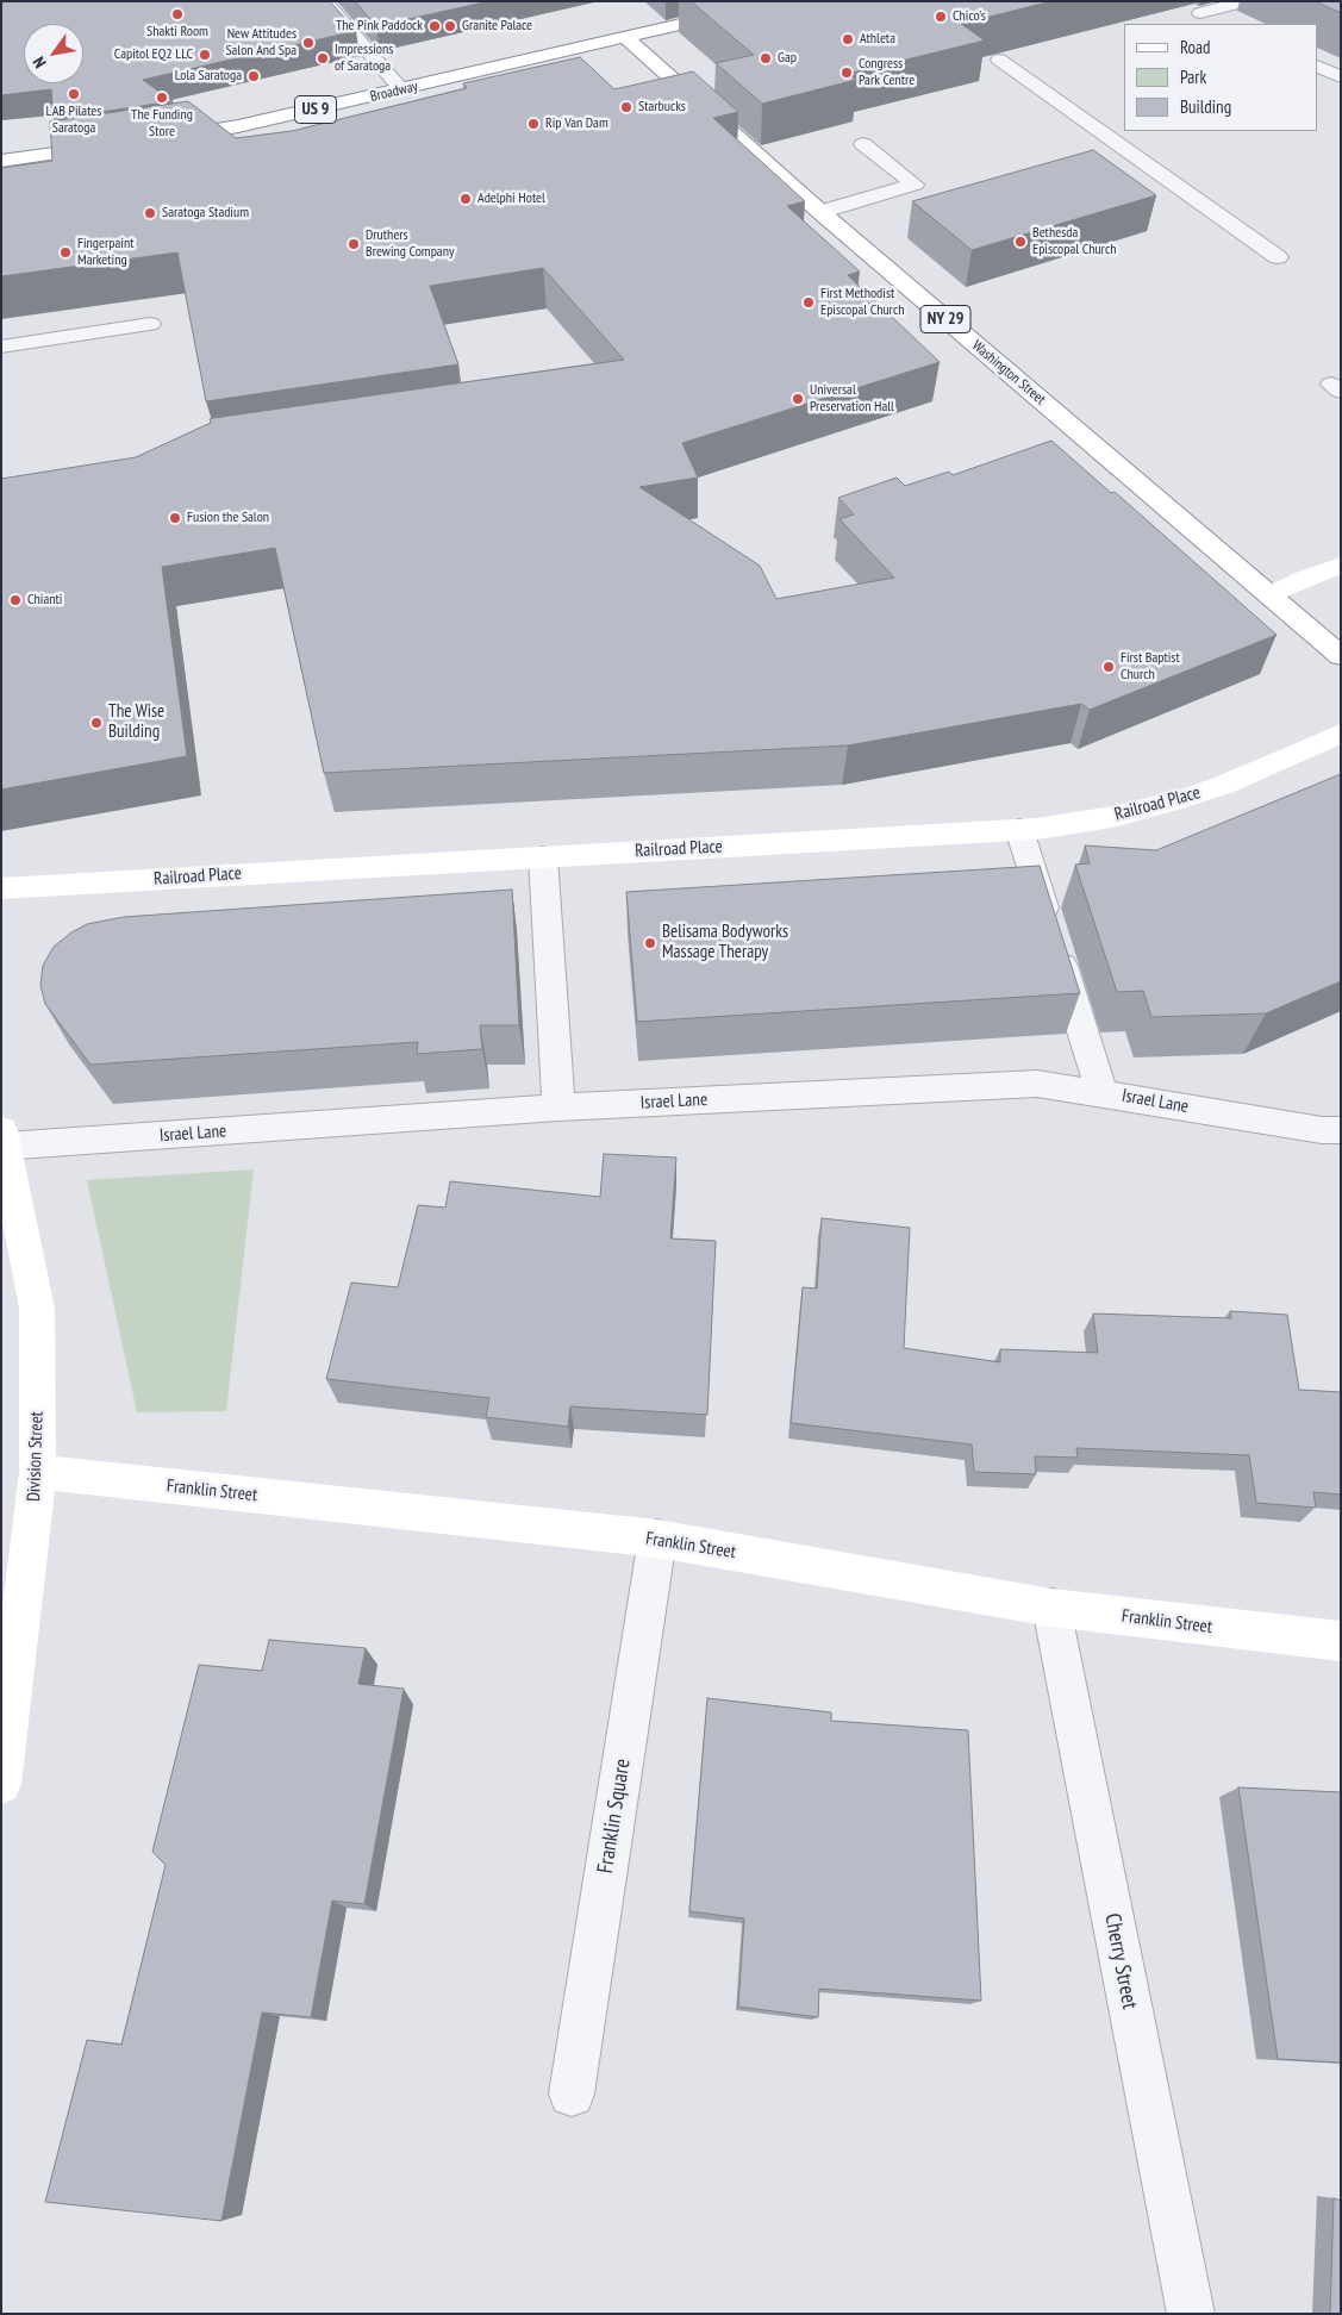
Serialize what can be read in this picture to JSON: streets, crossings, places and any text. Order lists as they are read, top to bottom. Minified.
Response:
{"streets":{"main road":["Broadway","US 9","NY 29","Washington Street","Railroad Place","Division Street","Franklin Street"],"street":["Israel Lane","Franklin Square","Cherry Street"]},"crossings":[["Broadway","Washington Street"],["Israel Lane","Division Street"],["Division Street","Franklin Street"],["Franklin Street","Franklin Square"],["Franklin Street","Cherry Street"]],"places":["Shakti Room","Chico's","The Pink Paddock","Granite Palace","Athleta","New Attitudes Salon And Spa","Capitol EQ2 LLC","Impressions of Saratoga","Gap","Congress Park Centre","Lola Saratoga","LAB Pilates Saratoga","The Funding Store","Starbucks","Rip Van Dam","Adelphi Hotel","Saratoga Stadium","Bethesda Episcopal Church","Druthers Brewing Company","Fingerpaint Marketing","First Methodist Episcopal Church","Universal Preservation Hall","Fusion the Salon","Chianti","First Baptist Church","The Wise Building","Belisama Bodyworks Massage Therapy"],"legend":["Road","Park","Building"],"north":"bottom left"}
